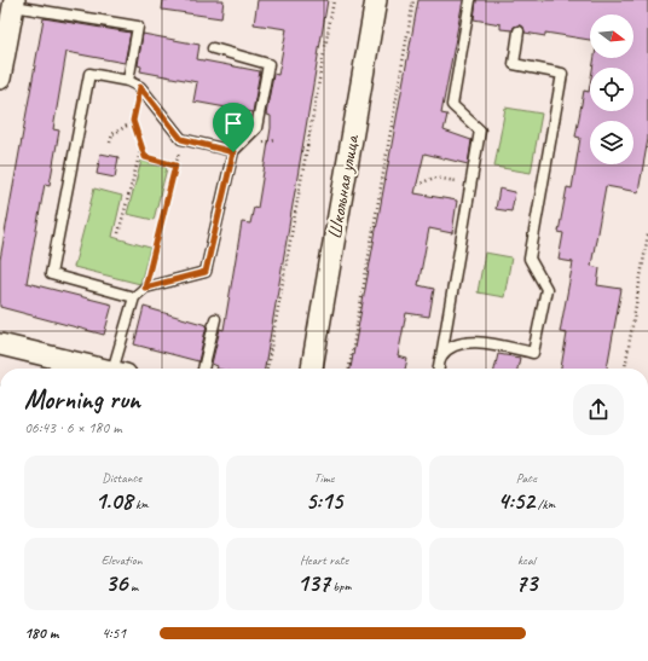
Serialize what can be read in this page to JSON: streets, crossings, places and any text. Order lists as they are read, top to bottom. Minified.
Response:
{"streets":{"street":["Школьная улица"]},"north":"right","page":{"heading":["Morning run","06:43 · 6 × 180 m"],"stats":[["Distance","1.08 km"],["Time","5:15"],["Pace","4:52 /km"],["Elevation","36 m"],["Heart rate","137 bpm"],["kcal","73"]],"list":[{"name":"180 m","note":"4:51"}]}}
